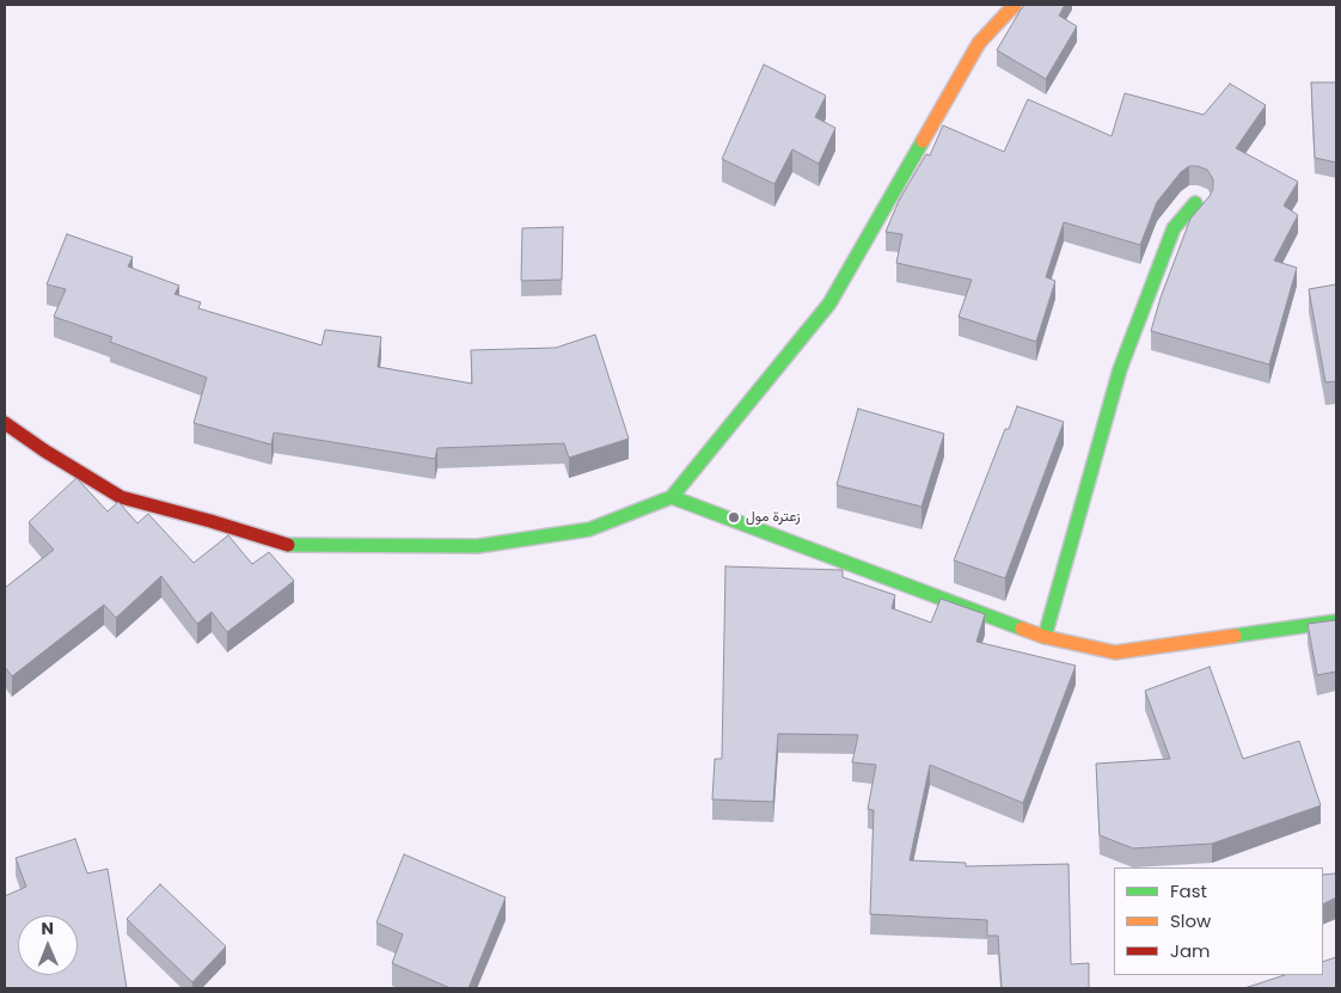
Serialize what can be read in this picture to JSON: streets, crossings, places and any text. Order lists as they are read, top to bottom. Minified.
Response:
{"places":["زعترة مول"],"legend":["Fast","Slow","Jam"],"north":"top"}
